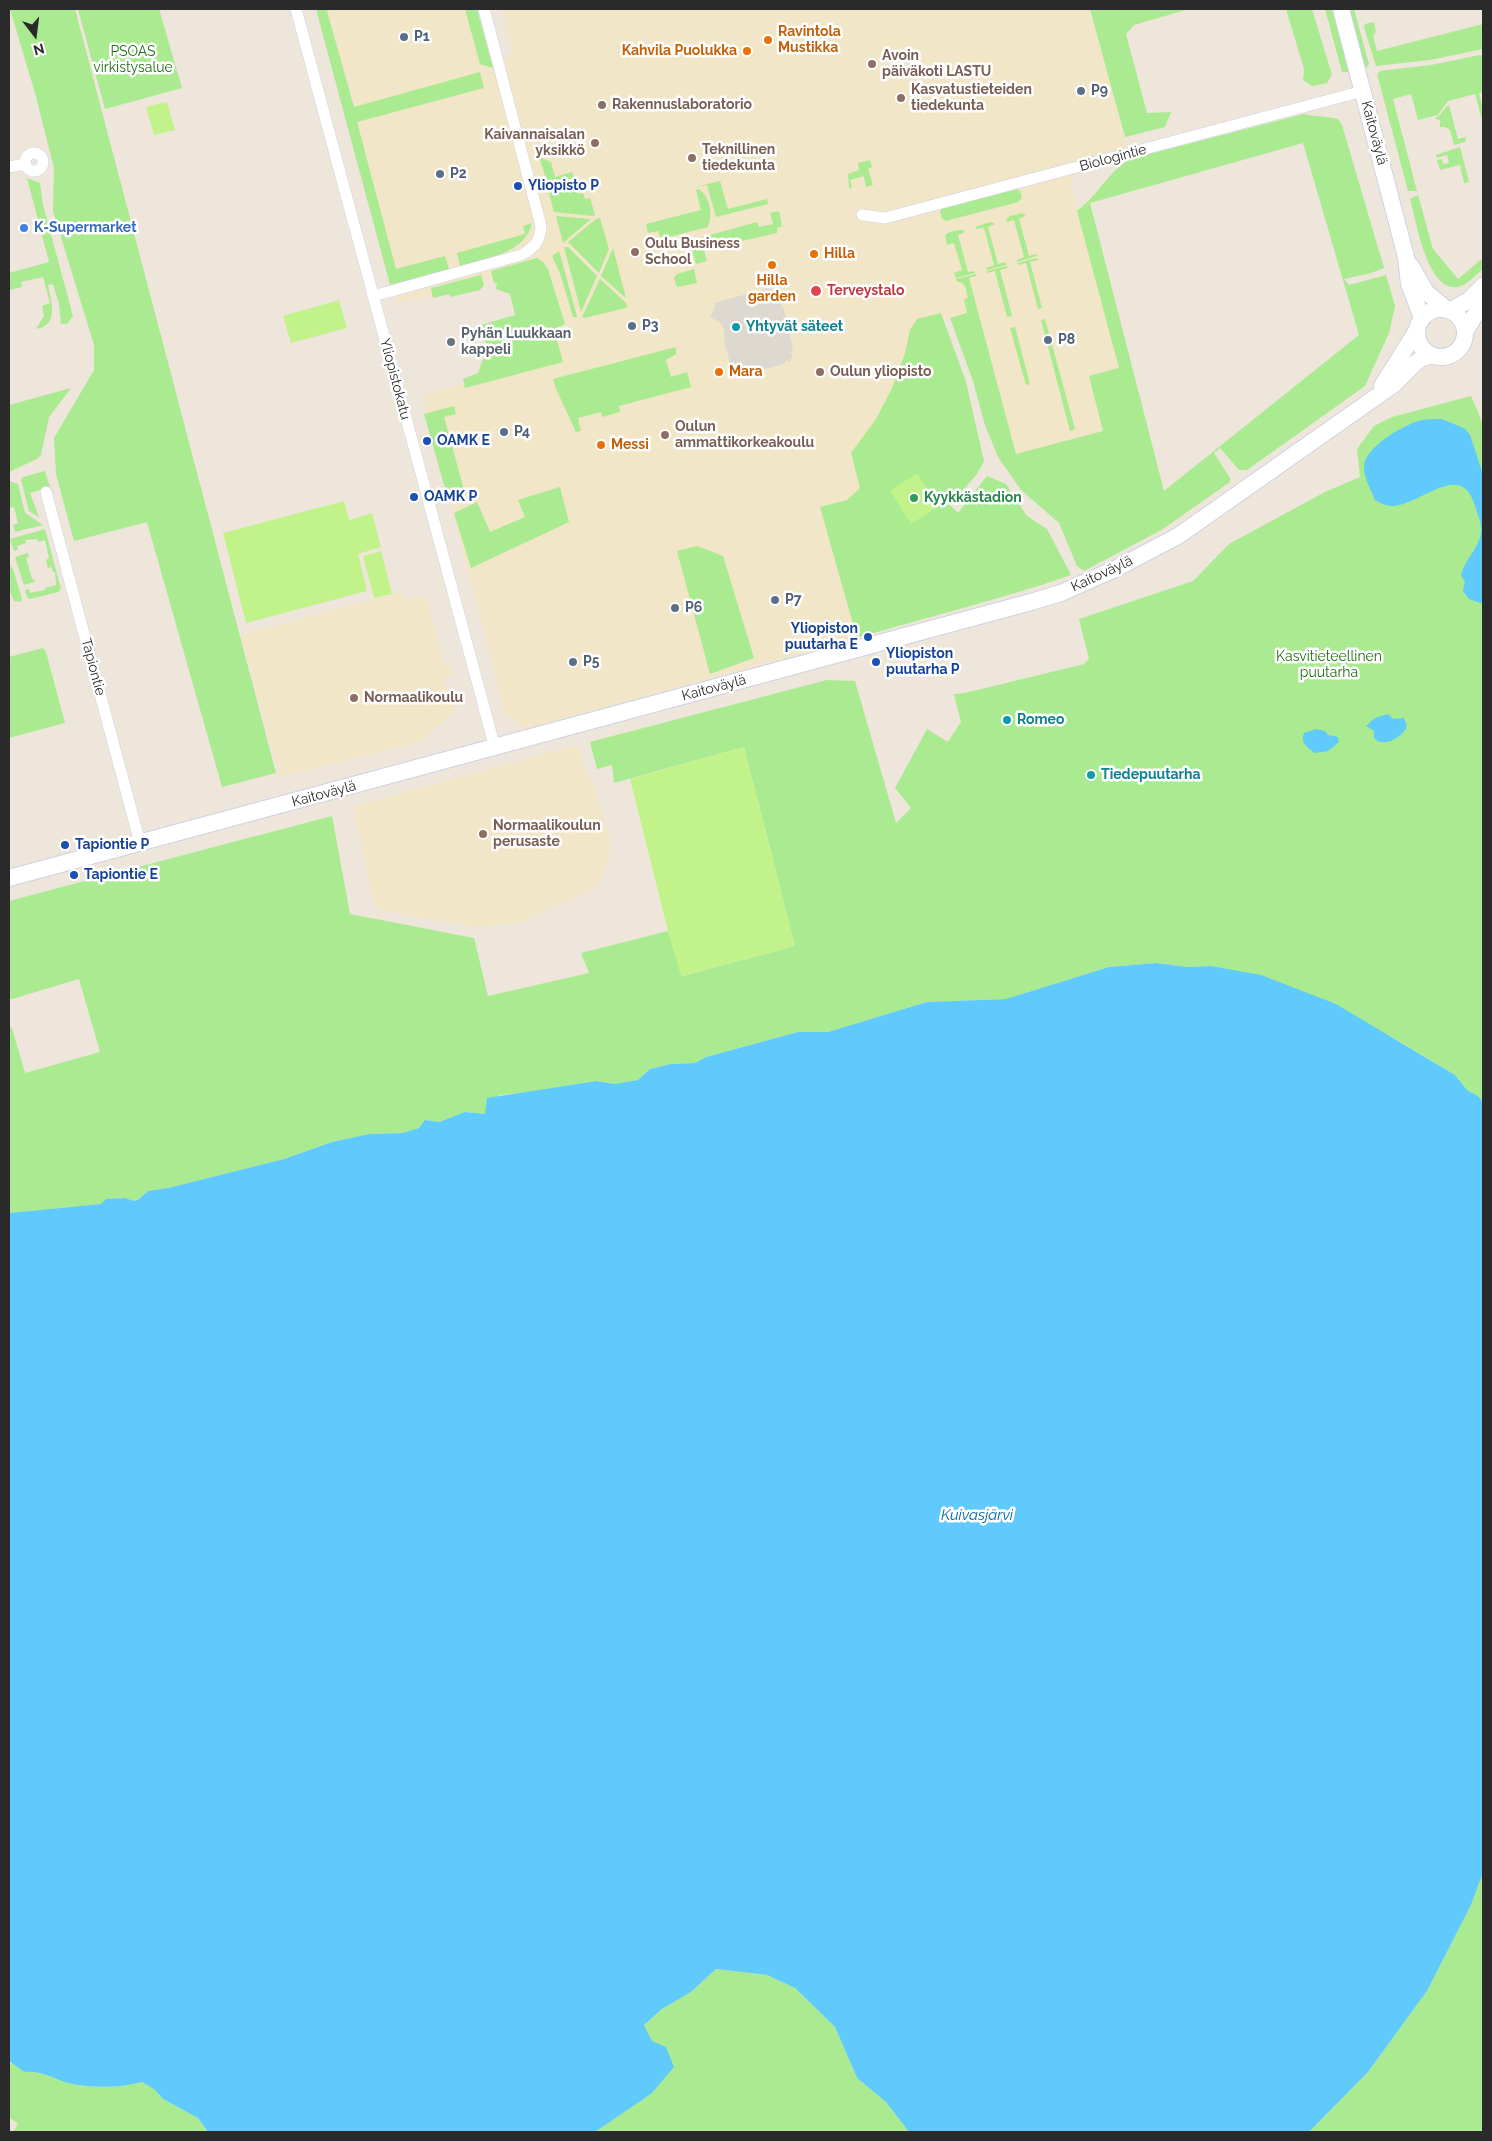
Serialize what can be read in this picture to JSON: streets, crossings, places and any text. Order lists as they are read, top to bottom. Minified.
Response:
{"streets":{"street":["Kaitoväylä","Biologintie","Yliopistokatu","Tapiontie"]},"crossings":[["Kaitoväylä","Biologintie"],["Kaitoväylä","Yliopistokatu"],["Kaitoväylä","Tapiontie"]],"water":["Kuivasjärvi"],"parks":["PSOAS virkistysalue","Kasvitieteellinen puutarha"],"places":["P1","Ravintola Mustikka","Kahvila Puolukka","Avoin päiväkoti LASTU","P9","Kasvatustieteiden tiedekunta","Rakennuslaboratorio","Kaivannaisalan yksikkö","Teknillinen tiedekunta","P2","Yliopisto P","K-Supermarket","Oulu Business School","Hilla","Hilla garden","Terveystalo","P3","Yhtyvät säteet","P8","Pyhän Luukkaan kappeli","Mara","Oulun yliopisto","P4","Oulun ammattikorkeakoulu","OAMK E","Messi","OAMK P","Kyykkästadion","P7","P6","Yliopiston puutarha E","P5","Yliopiston puutarha P","Normaalikoulu","Romeo","Tiedepuutarha","Normaalikoulun perusaste","Tapiontie P","Tapiontie E"],"north":"bottom"}
